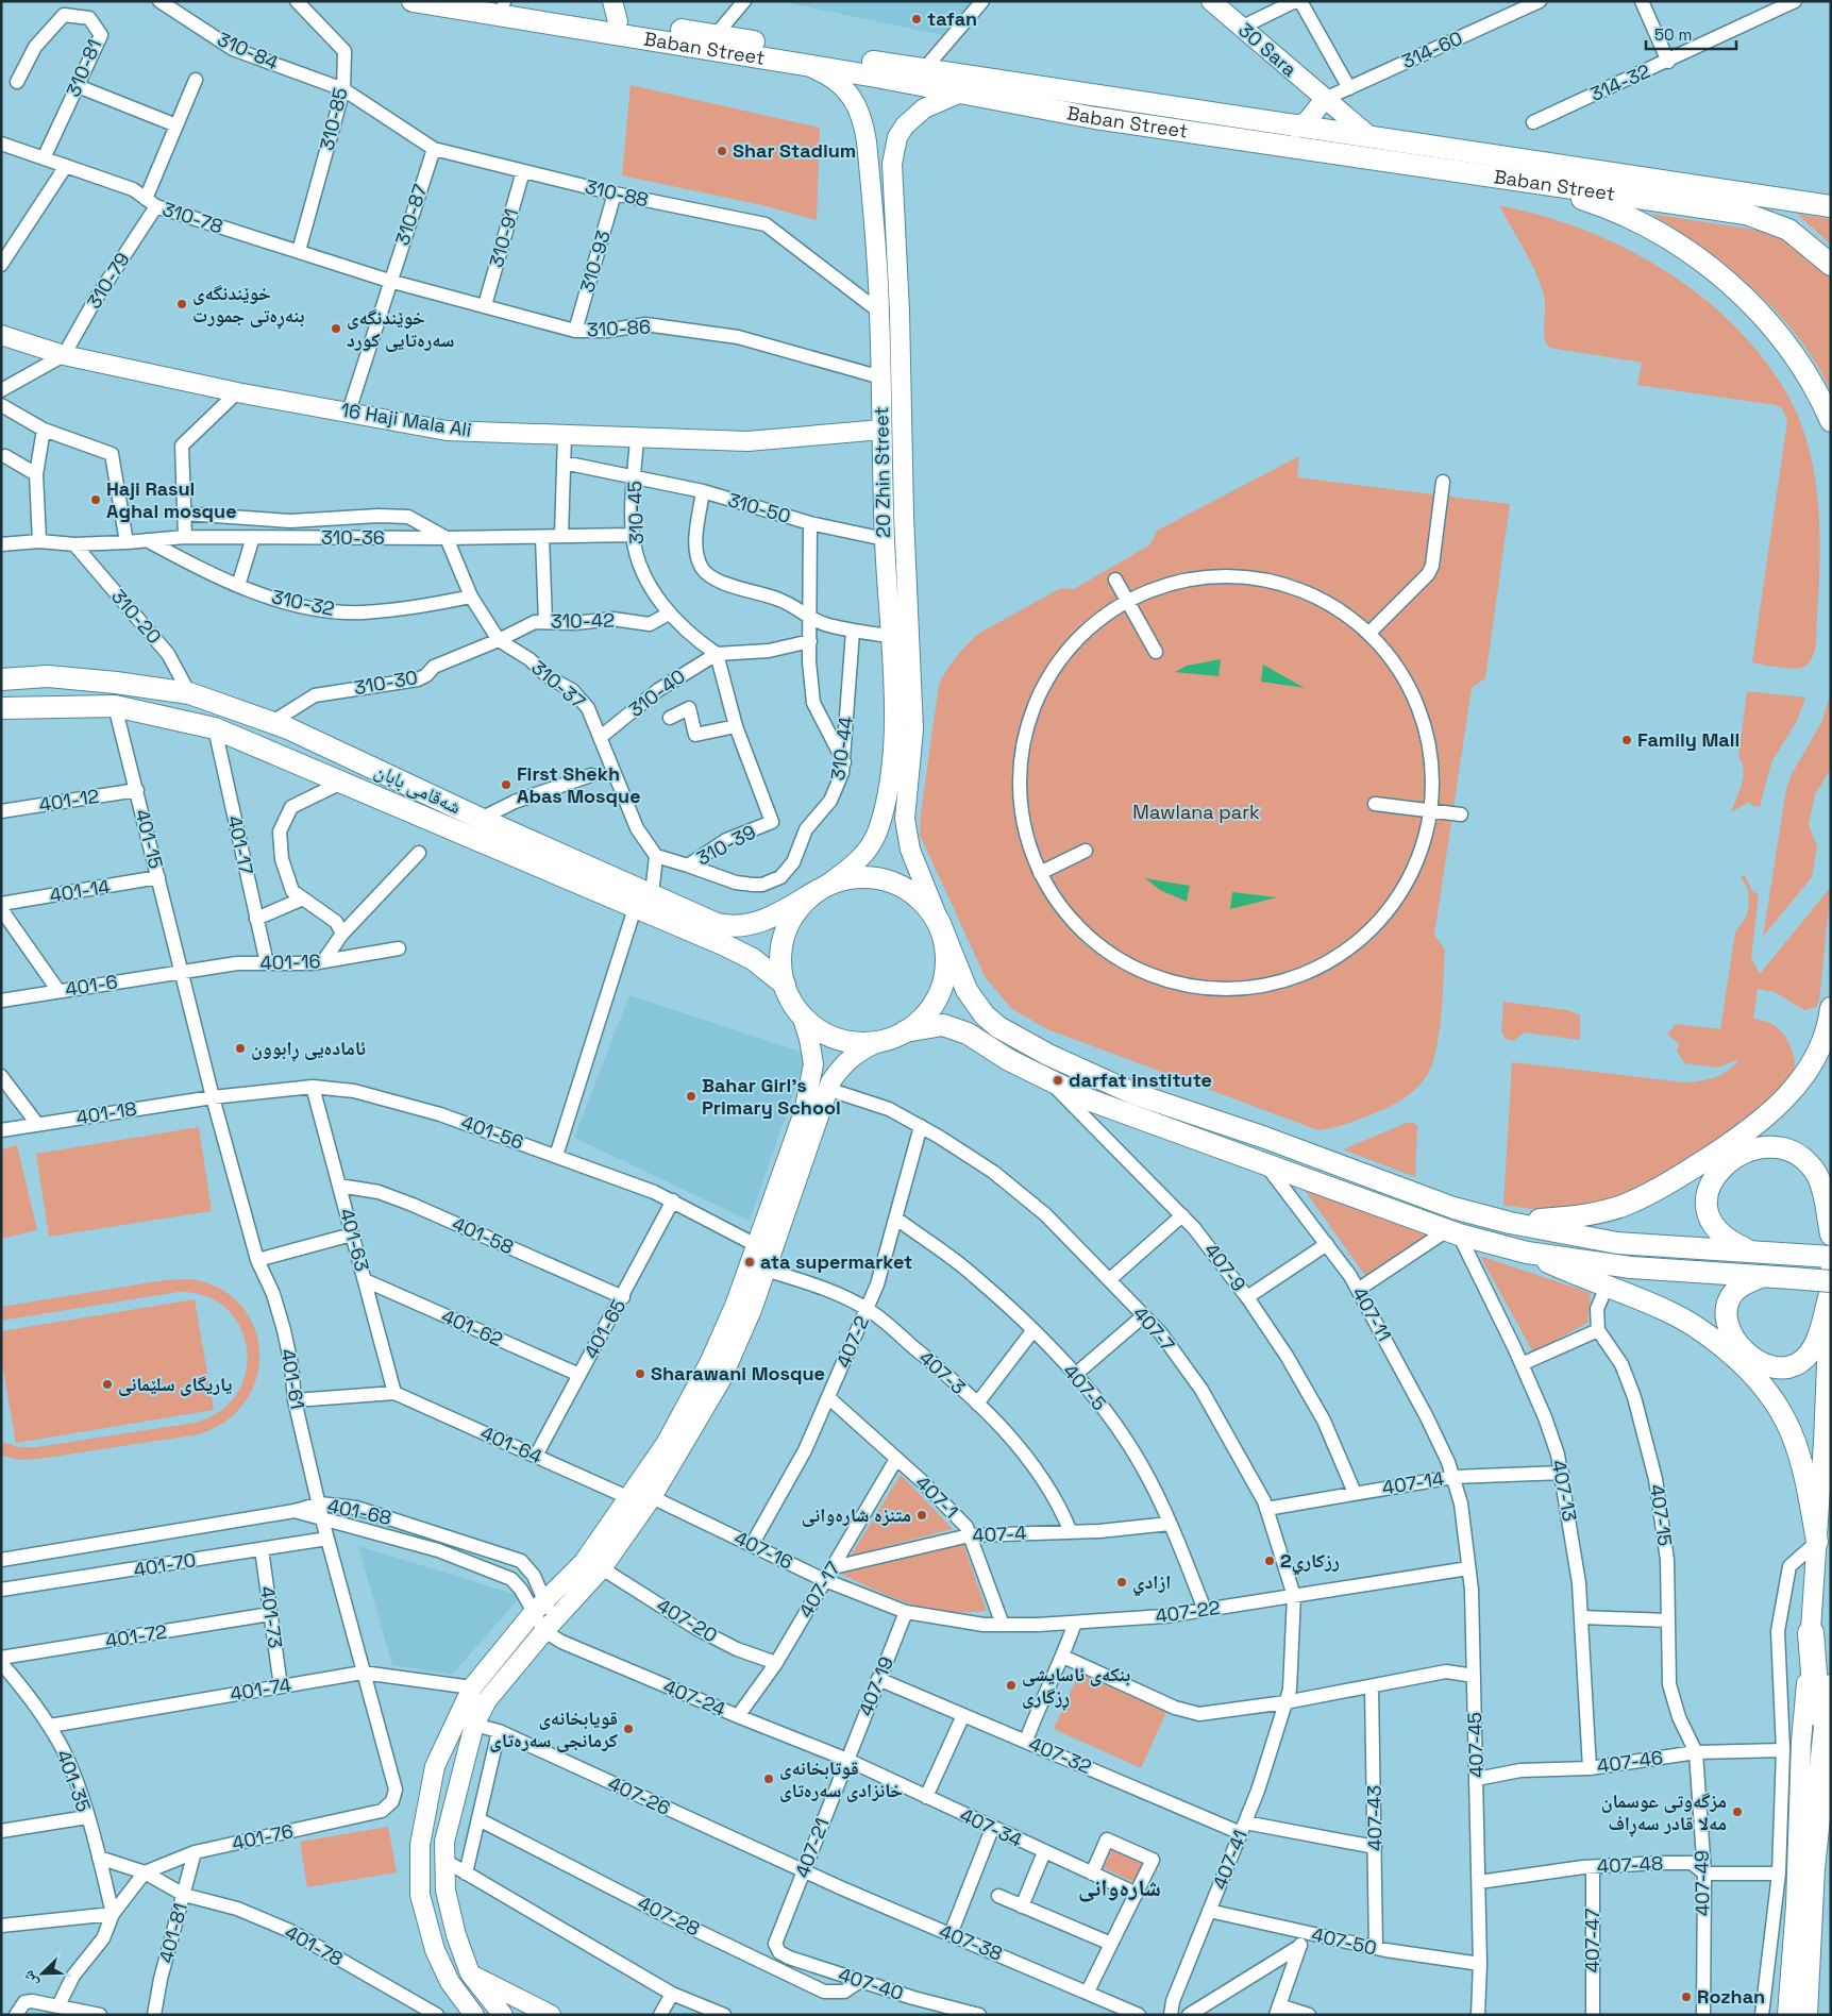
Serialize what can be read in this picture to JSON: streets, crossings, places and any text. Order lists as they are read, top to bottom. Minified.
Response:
{"streets":{"main road":["Baban Street","شەقامی بابان"],"street":["30 Sara","314-60","310-84","310-81","314-32","310-85","310-88","310-87","310-78","310-91","310-93","310-79","310-86","16 Haji Mala Ali","20 Zhin Street","310-50","310-45","310-36","310-32","310-20","310-42","310-30","310-37","310-40","310-44","401-12","401-15","401-17","310-39","401-14","401-16","401-6","401-18","401-56","401-58","401-63","407-9","407-11","401-62","401-65","407-7","407-2","407-3","401-61","407-5","401-64","407-14","407-13","407-1","401-68","407-15","407-4","407-16","401-70","407-17","407-22","401-73","407-20","401-72","407-19","401-74","407-24","407-45","407-32","407-46","401-35","407-26","407-43","407-34","401-76","407-21","407-41","407-48","407-49","407-28","401-81","407-47","407-50","407-38","401-78","407-40"]},"crossings":[["Baban Street","20 Zhin Street"],["30 Sara","314-60"],["310-84","310-85"],["310-84","310-88"],["310-81","310-78"],["310-85","310-88"],["310-85","310-78"],["310-88","310-87"],["310-88","310-91"],["310-88","310-93"],["310-88","20 Zhin Street"],["310-87","310-78"],["310-87","310-86"],["310-87","16 Haji Mala Ali"],["310-78","310-79"],["310-78","310-86"],["310-91","310-86"],["310-93","310-86"],["310-79","16 Haji Mala Ali"],["310-86","20 Zhin Street"],["16 Haji Mala Ali","20 Zhin Street"],["16 Haji Mala Ali","310-45"],["20 Zhin Street","310-50"],["20 Zhin Street","شەقامی بابان"],["310-50","310-45"],["310-45","310-36"],["310-45","310-42"],["310-45","310-40"],["310-36","310-32"],["310-36","310-20"],["310-20","شەقامی بابان"],["310-42","310-30"],["310-42","310-37"],["310-30","310-37"],["310-30","شەقامی بابان"],["310-37","310-40"],["310-37","310-39"],["310-44","310-39"],["شەقامی بابان","401-15"],["شەقامی بابان","401-17"],["401-12","401-15"],["401-15","401-14"],["401-15","401-16"],["401-15","401-6"],["401-15","401-61"],["401-17","401-16"],["401-16","401-6"],["401-16","401-61"],["401-6","401-61"],["401-18","401-56"],["401-18","401-61"],["401-56","401-63"],["401-56","401-65"],["401-56","401-61"],["401-58","401-63"],["401-58","401-65"],["401-63","401-62"],["401-63","401-64"],["407-9","407-14"],["407-11","407-14"],["407-11","407-45"],["401-62","401-65"],["401-65","401-64"],["407-7","407-2"],["407-7","407-14"],["407-7","407-22"],["407-7","407-41"],["407-2","407-3"],["407-2","407-5"],["407-2","407-1"],["407-2","407-16"],["407-3","407-4"],["401-61","401-68"],["401-61","401-70"],["401-61","401-74"],["401-61","401-76"],["407-5","407-4"],["407-5","407-22"],["407-14","407-13"],["407-14","407-45"],["407-13","407-46"],["407-1","407-4"],["407-1","407-17"],["407-1","407-22"],["401-68","401-70"],["401-68","407-24"],["407-15","407-46"],["407-15","407-49"],["407-4","407-17"],["407-16","407-17"],["407-16","407-22"],["407-16","407-19"],["401-70","401-73"],["407-17","407-20"],["407-17","407-24"],["407-22","407-19"],["407-22","407-45"],["401-73","401-72"],["401-73","401-74"],["407-19","407-24"],["407-19","407-32"],["407-19","407-34"],["407-19","407-21"],["401-74","401-35"],["407-24","407-34"],["407-24","407-21"],["407-45","407-46"],["407-45","407-48"],["407-45","407-50"],["407-32","407-43"],["407-32","407-41"],["407-46","407-49"],["401-35","401-78"],["407-26","407-21"],["407-26","407-38"],["407-43","407-50"],["407-34","407-21"],["401-76","401-81"],["401-76","401-78"],["407-21","407-38"],["407-21","407-40"],["407-41","407-50"],["407-48","407-49"],["407-48","407-47"],["407-28","407-40"],["401-81","401-78"]],"districts":["شارەوانی"],"parks":["Mawlana park"],"places":["tafan","Shar Stadium","خوێندنگەی بنەڕەتی جمورت","خوێندنگەی سەرەتایی کورد","Haji Rasul Aghal mosque","Family Mall","First Shekh Abas Mosque","ئامادەیی ڕابوون","darfat institute","Bahar Girl’s Primary School","ata supermarket","Sharawani Mosque","یاریگای سلێمانی","متنزه شارەوانی","رزكاري2","ازادي","بنکەی ئاسایشی ڕزگاری","قویابخانەی کرمانجی سەرەتای","قوتابخانەی خانزادی سەرەتای","مزگەوتی عوسمان مەلا قادر سەڕاف","Rozhan"],"scale_bar":"50 m","north":"bottom left"}
